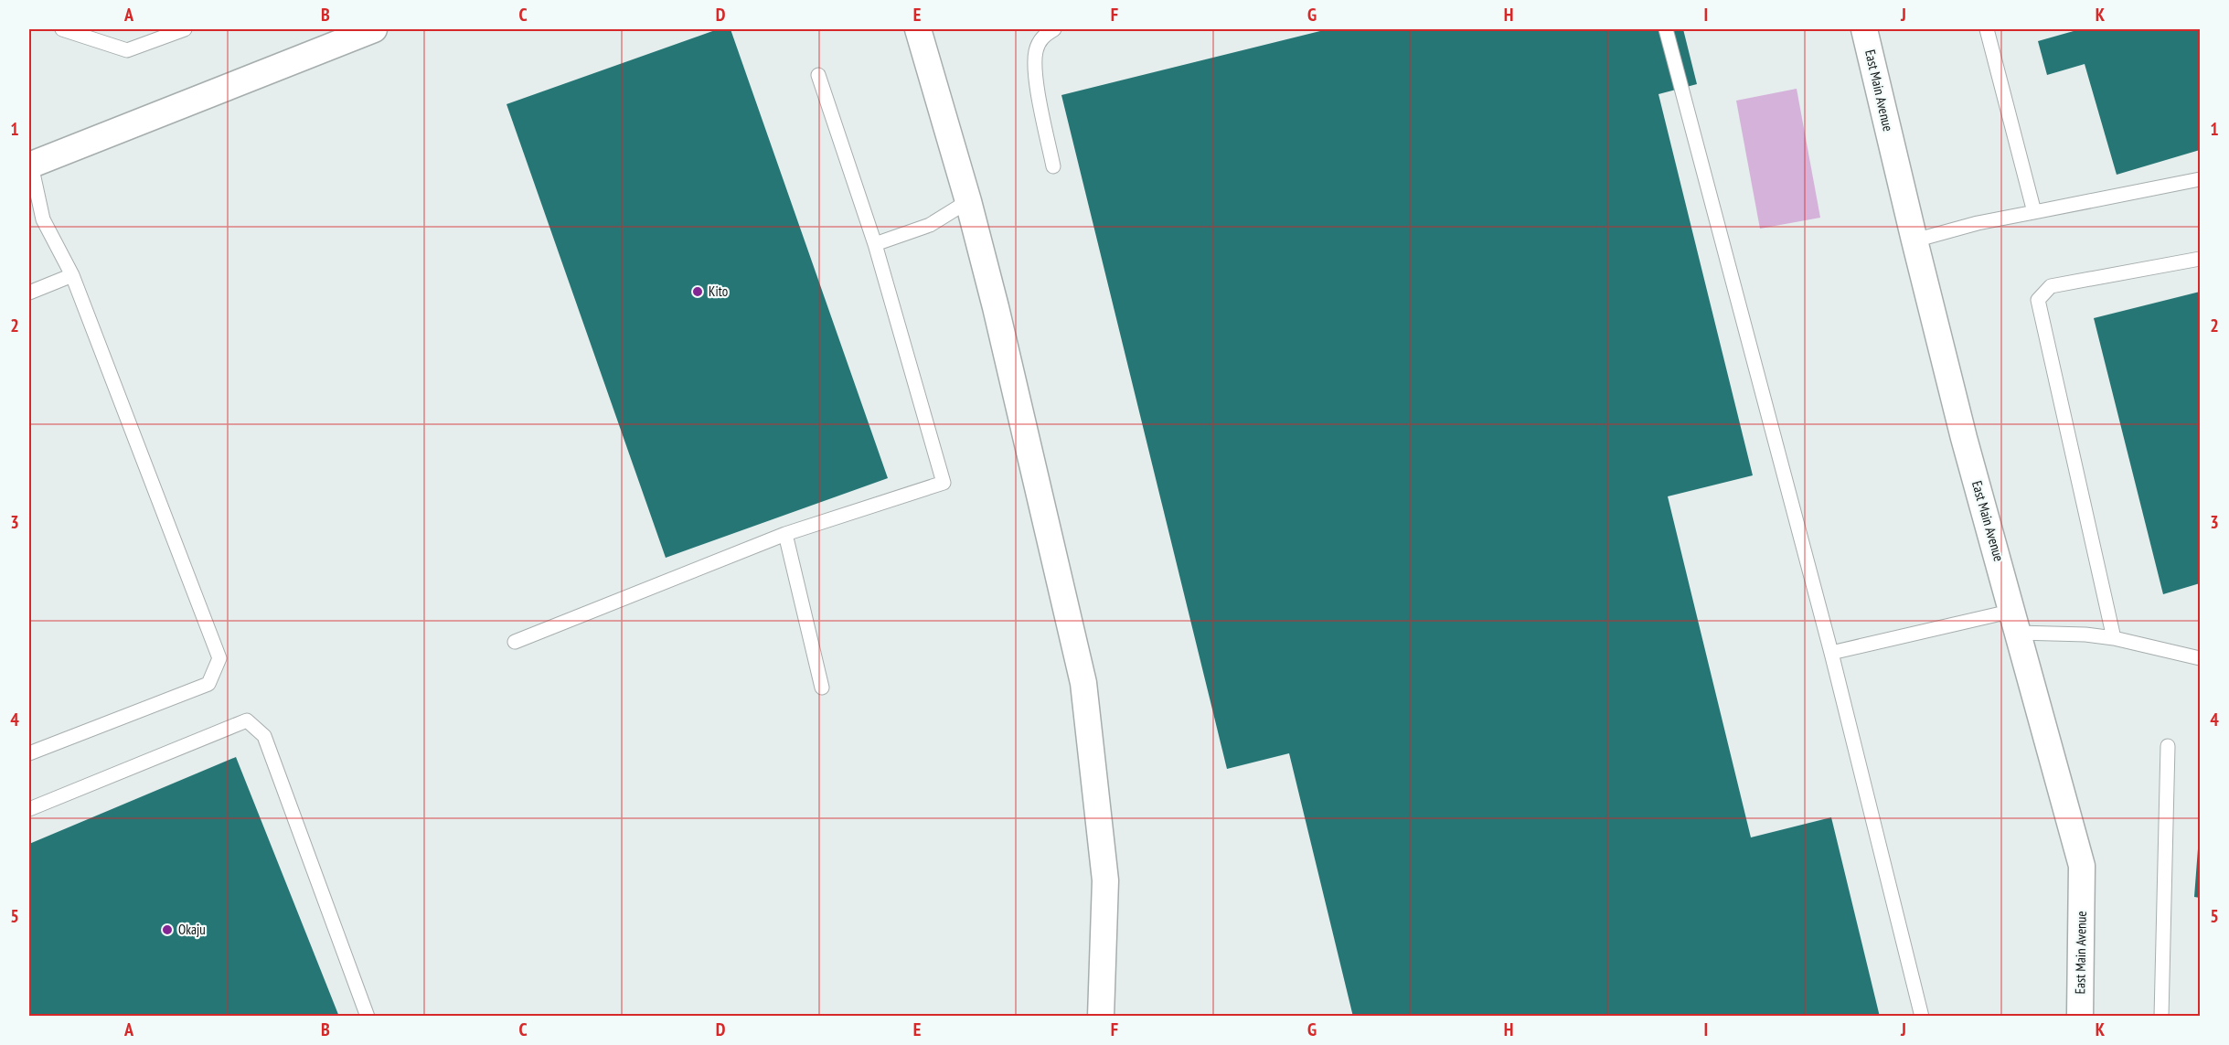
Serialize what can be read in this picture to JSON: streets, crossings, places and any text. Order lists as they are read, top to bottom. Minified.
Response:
{"streets":{"street":["East Main Avenue"]},"places":["Kito","Okaju"],"grid":{"columns":["A","B","C","D","E","F","G","H","I","J","K"],"rows":["1","2","3","4","5"]}}
